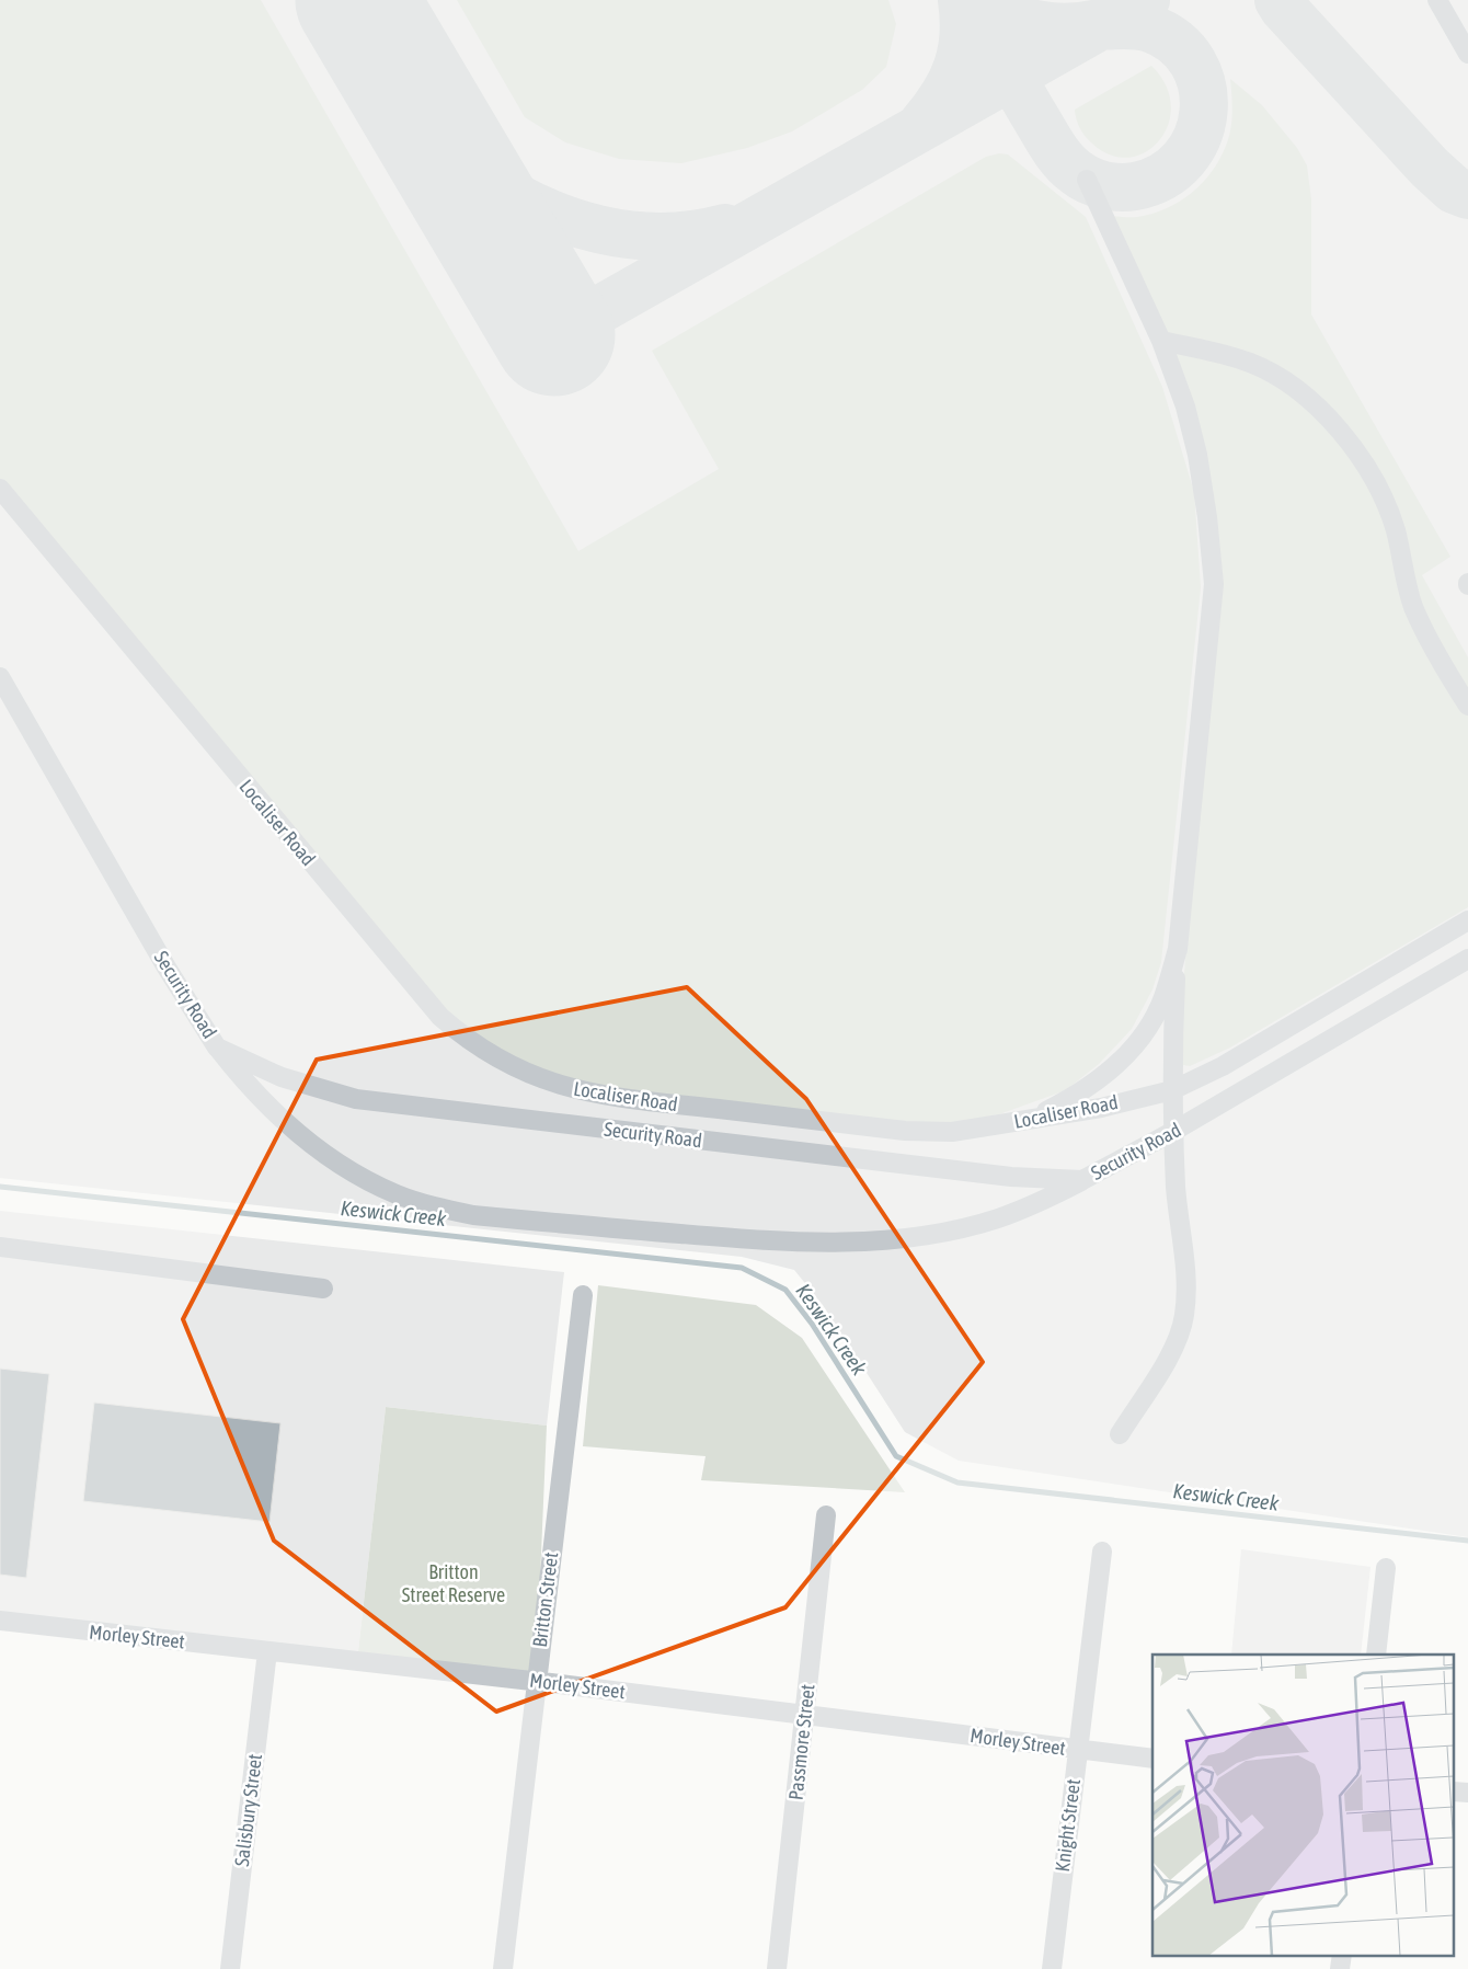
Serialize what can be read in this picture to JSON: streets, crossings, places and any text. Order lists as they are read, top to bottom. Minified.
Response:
{"streets":{"street":["Localiser Road","Security Road","Britton Street","Morley Street","Passmore Street","Salisbury Street","Knight Street"]},"crossings":[["Britton Street","Morley Street"],["Morley Street","Passmore Street"],["Morley Street","Salisbury Street"],["Morley Street","Knight Street"]],"water":["Keswick Creek"],"parks":["Britton Street Reserve"]}
